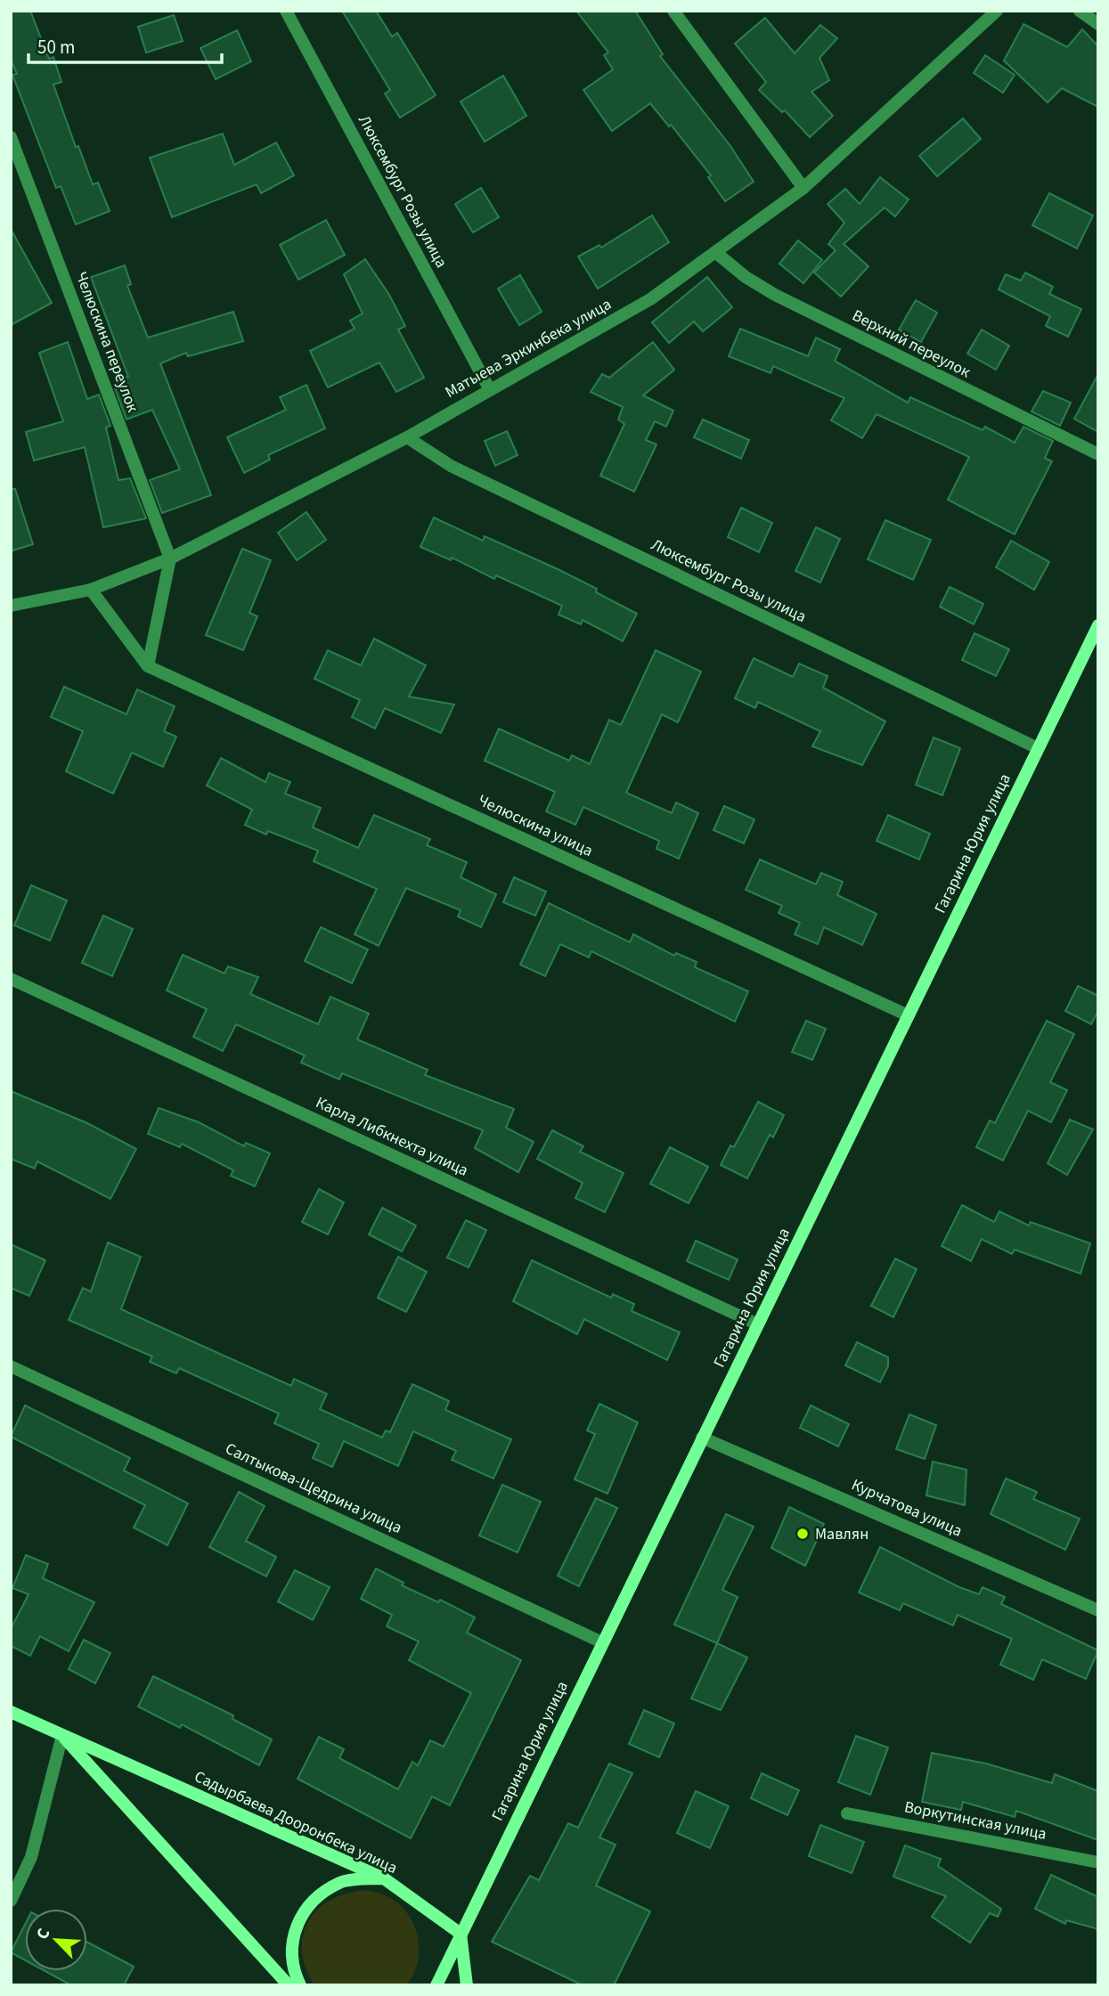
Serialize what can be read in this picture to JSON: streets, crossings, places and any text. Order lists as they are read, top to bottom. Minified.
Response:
{"streets":{"main road":["Гагарина Юрия улица","Садырбаева Дооронбека улица"],"street":["Люксембург Розы улица","Челюскина переулок","Верхний переулок","Матыева Эркинбека улица","Челюскина улица","Карла Либкнехта улица","Салтыкова-Щедрина улица","Курчатова улица","Воркутинская улица"]},"crossings":[["Люксембург Розы улица","Матыева Эркинбека улица"],["Люксембург Розы улица","Гагарина Юрия улица"],["Челюскина переулок","Матыева Эркинбека улица"],["Верхний переулок","Матыева Эркинбека улица"],["Матыева Эркинбека улица","Челюскина улица"],["Челюскина улица","Гагарина Юрия улица"],["Гагарина Юрия улица","Карла Либкнехта улица"],["Гагарина Юрия улица","Салтыкова-Щедрина улица"],["Гагарина Юрия улица","Курчатова улица"],["Гагарина Юрия улица","Садырбаева Дооронбека улица"]],"places":["Мавлян"],"scale_bar":"50 m","north":"top left"}
